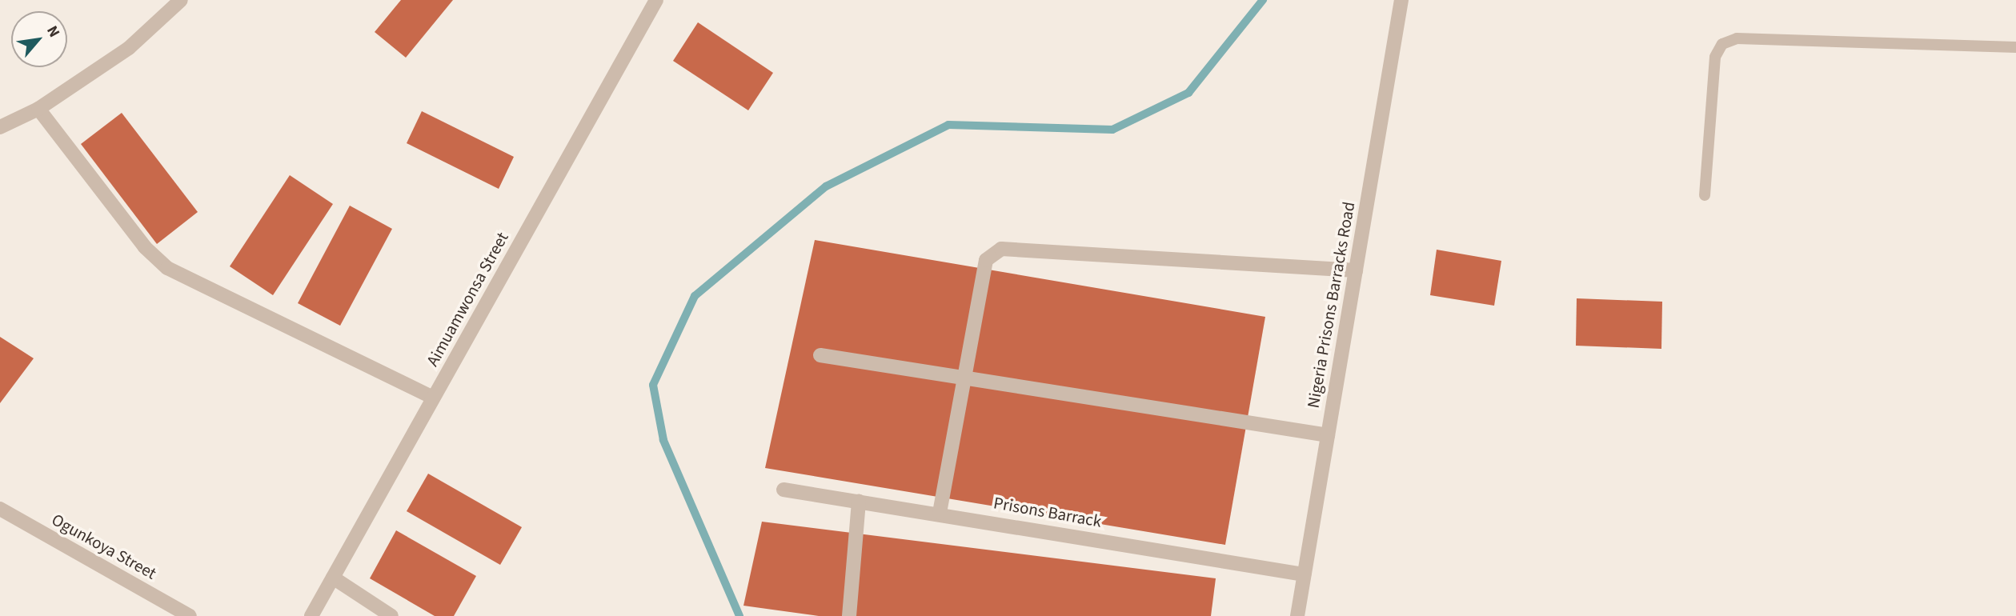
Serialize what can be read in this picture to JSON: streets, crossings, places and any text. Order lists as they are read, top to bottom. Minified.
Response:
{"streets":{"street":["Aimuamwonsa Street","Nigeria Prisons Barracks Road","Prisons Barrack","Ogunkoya Street"]},"crossings":[["Nigeria Prisons Barracks Road","Prisons Barrack"]],"north":"top right"}
